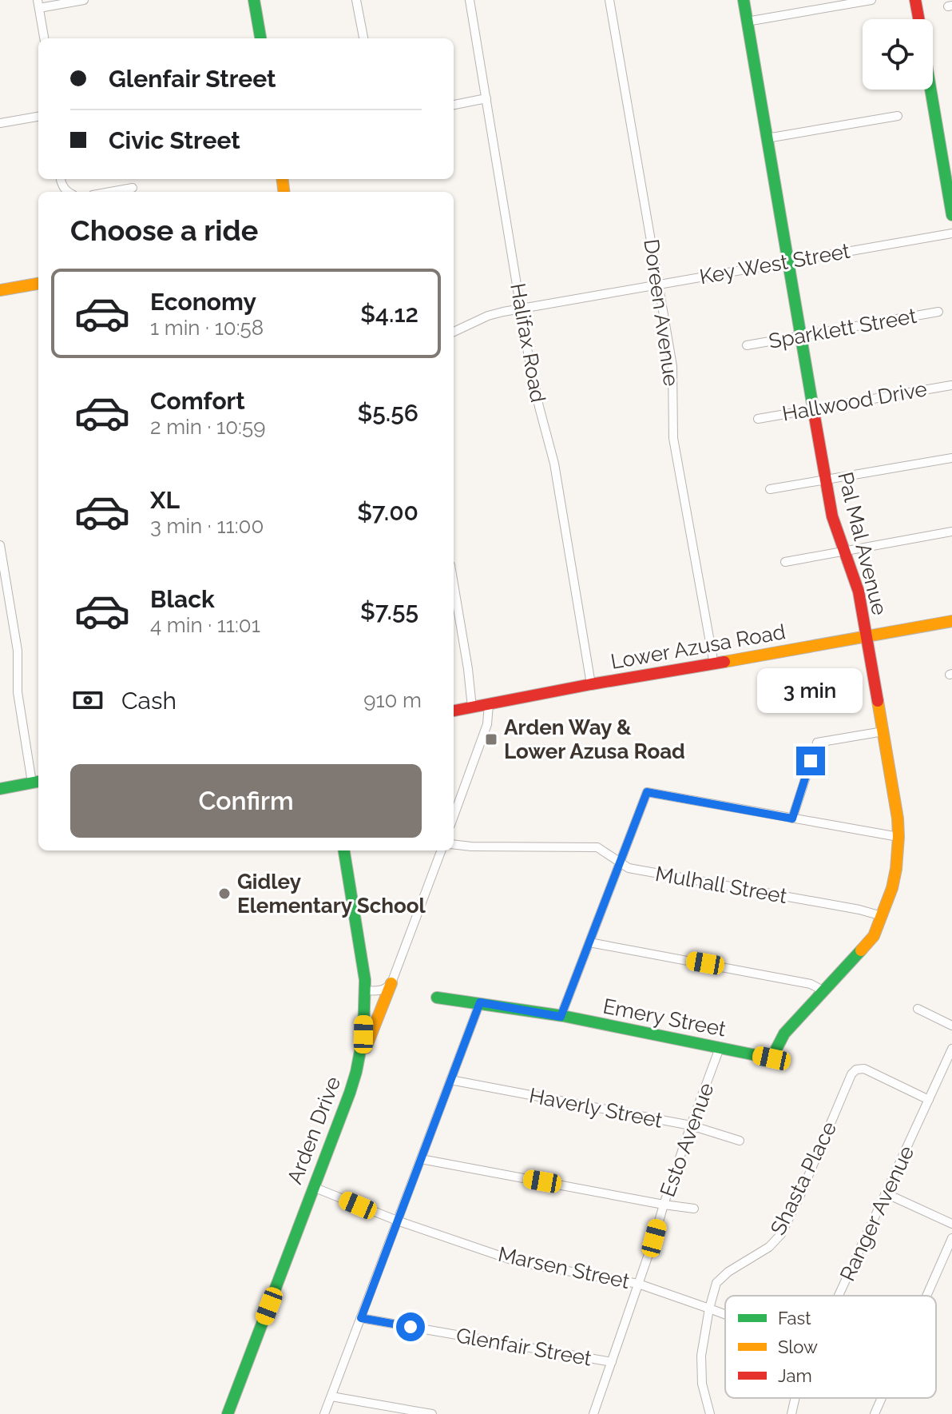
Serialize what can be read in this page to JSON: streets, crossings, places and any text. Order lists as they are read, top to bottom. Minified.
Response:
{"streets":{"street":["Key West Street","Doreen Avenue","Sparklett Street","Halifax Road","Hallwood Drive","Pal Mal Avenue","Lower Azusa Road","Mulhall Street","Emery Street","Haverly Street","Arden Drive","Esto Avenue","Shasta Place","Ranger Avenue","Marsen Street","Glenfair Street"]},"crossings":[["Key West Street","Doreen Avenue"],["Key West Street","Halifax Road"],["Key West Street","Pal Mal Avenue"],["Doreen Avenue","Lower Azusa Road"],["Sparklett Street","Pal Mal Avenue"],["Halifax Road","Lower Azusa Road"],["Hallwood Drive","Pal Mal Avenue"],["Pal Mal Avenue","Lower Azusa Road"],["Pal Mal Avenue","Mulhall Street"],["Pal Mal Avenue","Emery Street"],["Emery Street","Esto Avenue"],["Haverly Street","Esto Avenue"],["Arden Drive","Marsen Street"],["Esto Avenue","Marsen Street"],["Esto Avenue","Glenfair Street"],["Shasta Place","Ranger Avenue"],["Shasta Place","Marsen Street"]],"places":{"transit":["Arden Way & Lower Azusa Road"],"other":["Gidley Elementary School"]},"legend":["Fast","Slow","Jam"],"page":{"banner":["Glenfair Street","Civic Street"],"heading":"Choose a ride","list":[{"name":"Economy","note":"1 min · 10:58","value":"$4.12"},{"name":"Comfort","note":"2 min · 10:59","value":"$5.56"},{"name":"XL","note":"3 min · 11:00","value":"$7.00"},{"name":"Black","note":"4 min · 11:01","value":"$7.55"}],"pay":["Cash","910 m"],"bubble":"3 min","buttons":"Confirm"}}
